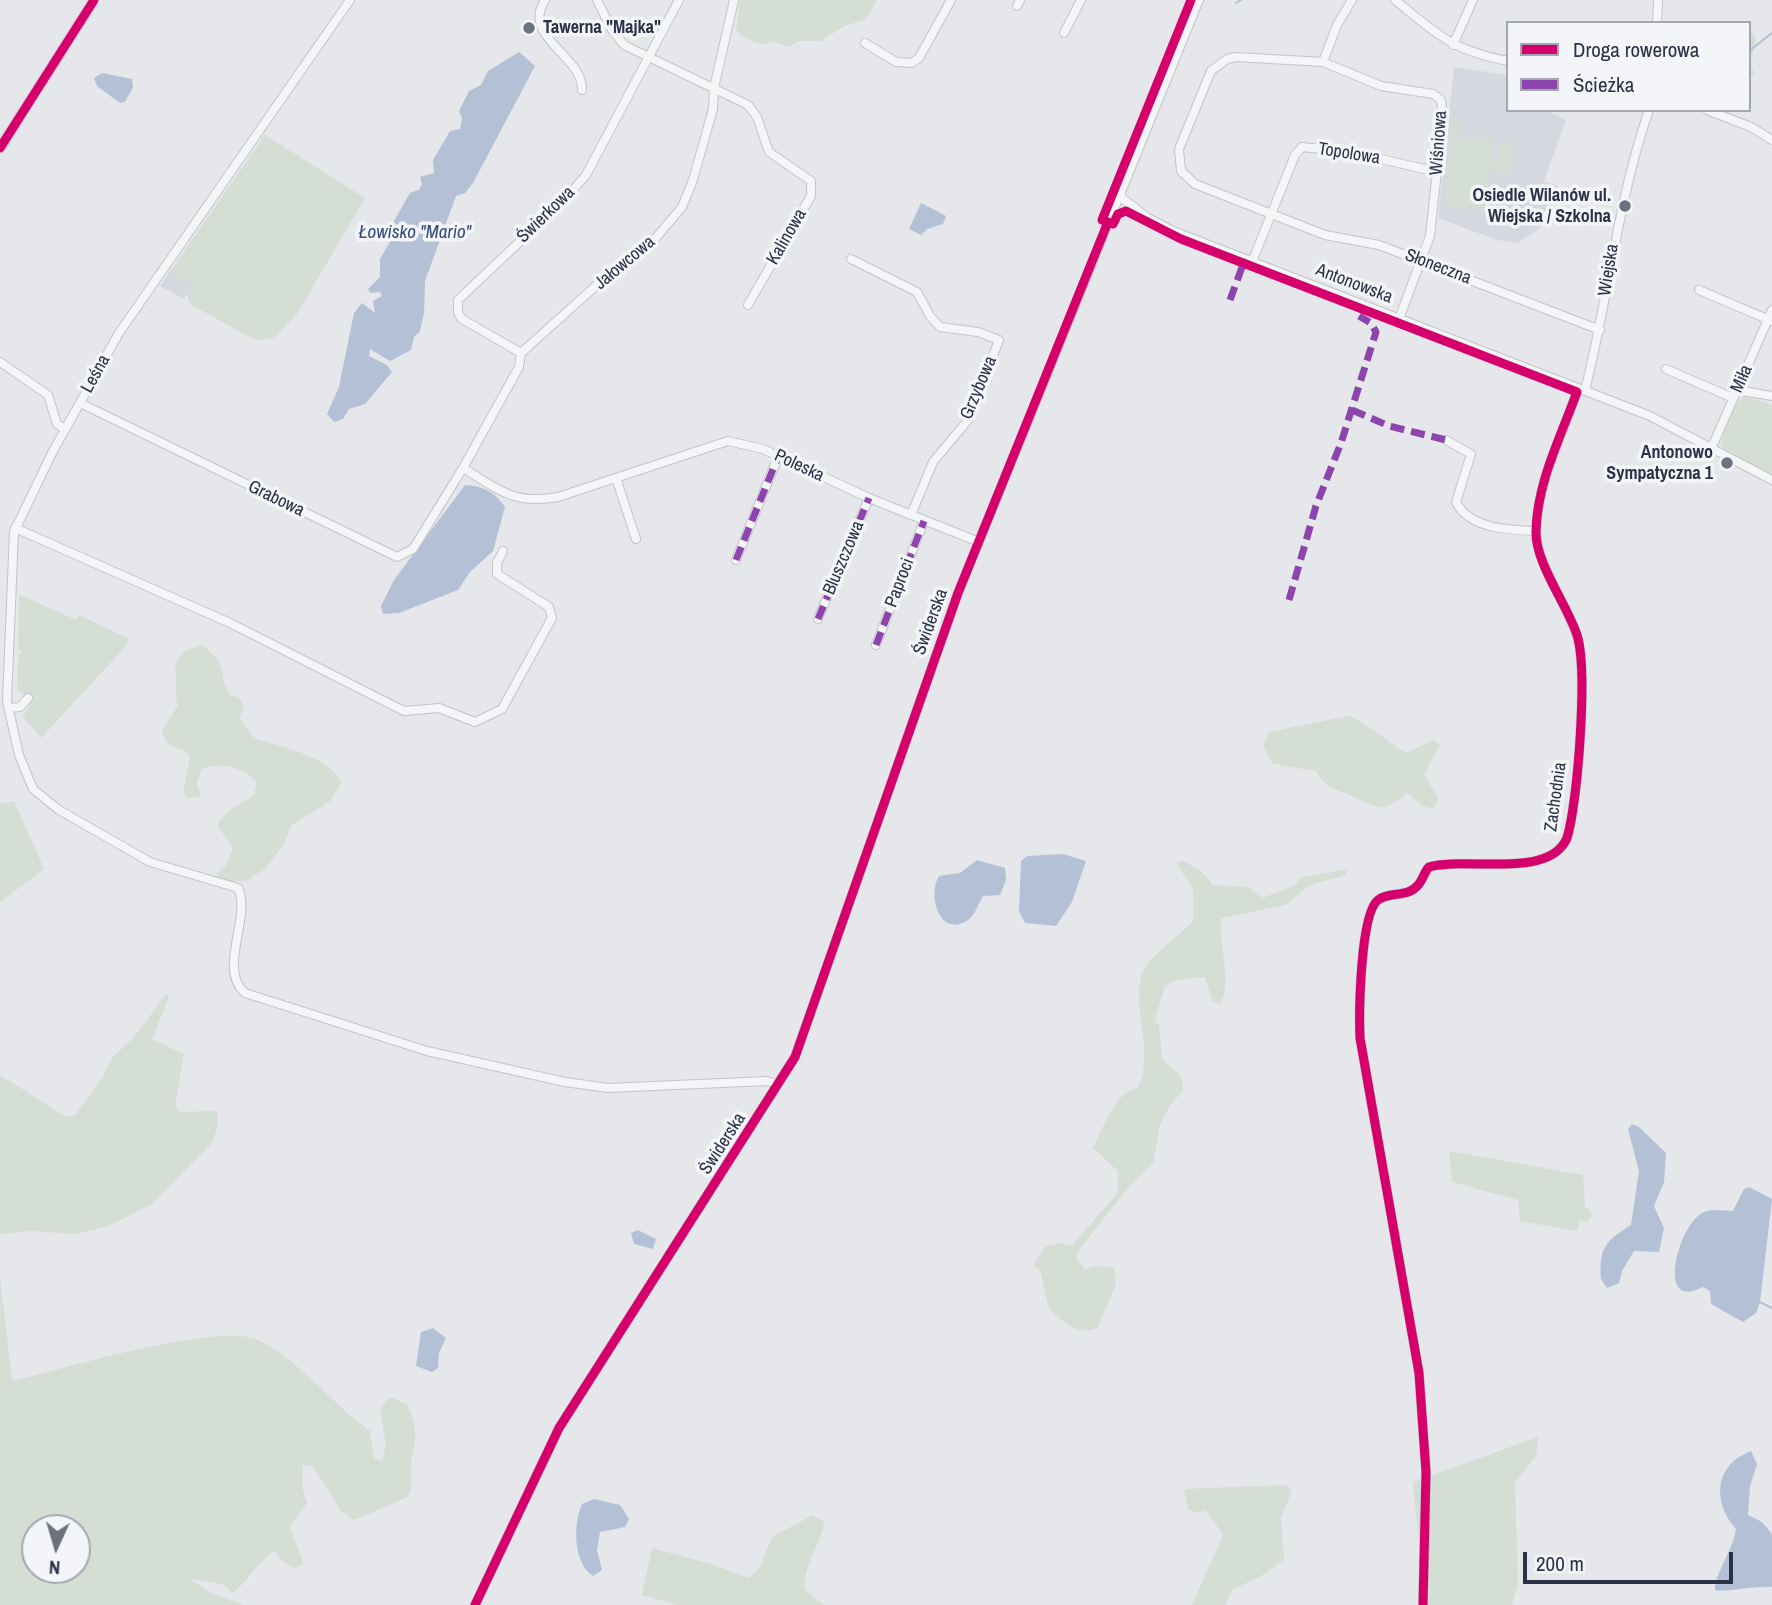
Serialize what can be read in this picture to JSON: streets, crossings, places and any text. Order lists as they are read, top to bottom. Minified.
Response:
{"streets":{"street":["Wiśniowa","Topolowa","Świerkowa","Kalinowa","Jałowcowa","Słoneczna","Wiejska","Antonowska","Leśna","Miła","Grzybowa","Poleska","Grabowa","Bluszczowa","Paproci","Świderska","Zachodnia"]},"crossings":[["Wiśniowa","Topolowa"],["Wiśniowa","Słoneczna"],["Wiśniowa","Antonowska"],["Topolowa","Słoneczna"],["Topolowa","Antonowska"],["Świerkowa","Jałowcowa"],["Kalinowa","Jałowcowa"],["Jałowcowa","Poleska"],["Jałowcowa","Grabowa"],["Słoneczna","Wiejska"],["Wiejska","Antonowska"],["Wiejska","Zachodnia"],["Antonowska","Miła"],["Antonowska","Świderska"],["Antonowska","Zachodnia"],["Leśna","Grabowa"],["Leśna","Świderska"],["Grzybowa","Poleska"],["Poleska","Bluszczowa"],["Poleska","Paproci"],["Poleska","Świderska"]],"water":["Łowisko \"Mario\""],"places":["Tawerna \"Majka\"","Osiedle Wilanów ul. Wiejska / Szkolna","Antonowo Sympatyczna 1"],"legend":["Droga rowerowa","Ścieżka"],"scale_bar":"200 m","north":"bottom"}
